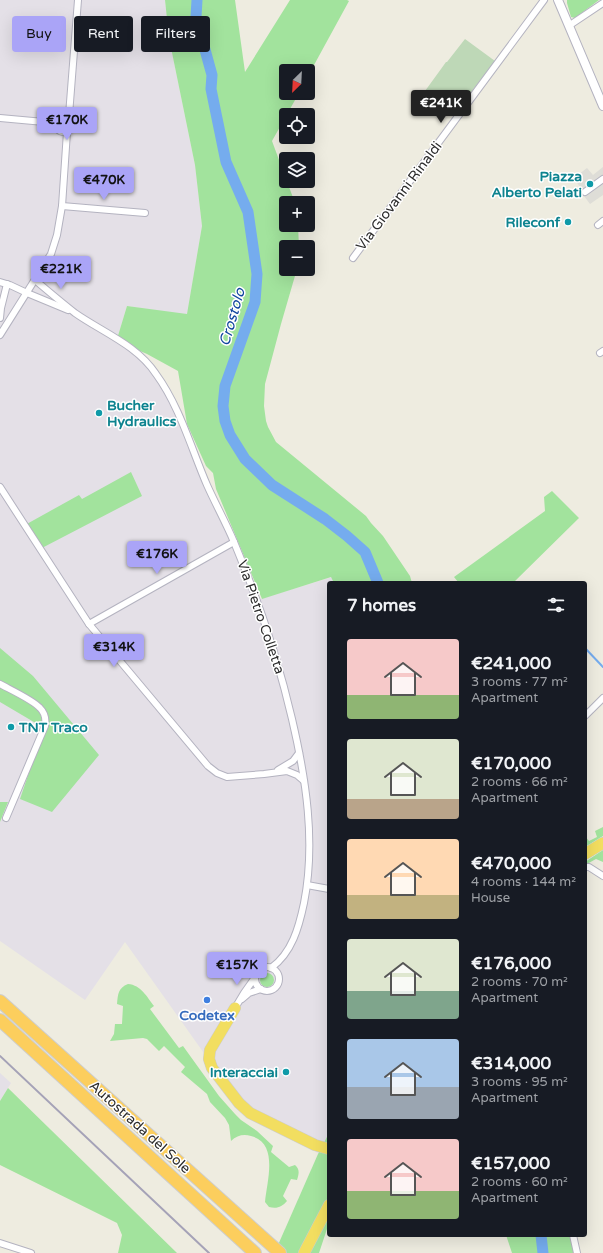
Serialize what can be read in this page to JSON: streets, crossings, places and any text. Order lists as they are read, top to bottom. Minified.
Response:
{"streets":{"highway":["Autostrada del Sole"],"street":["Via Giovanni Rinaldi","Via Pietro Colletta"]},"water":["Crostolo"],"places":["Piazza Alberto Pelati","Rileconf","Bucher Hydraulics","TNT Traco","Codetex","Interacciai"],"north":"bottom left","page":{"chip":["Buy","Rent","Filters"],"map_buttons":["+","−"],"price":["€241K","€170K","€470K","€221K","€176K","€314K","€157K"],"heading":"7 homes","list":[{"name":"€241,000","note":"3 rooms · 77 m² · Apartment"},{"name":"€170,000","note":"2 rooms · 66 m² · Apartment"},{"name":"€470,000","note":"4 rooms · 144 m² · House"},{"name":"€176,000","note":"2 rooms · 70 m² · Apartment"},{"name":"€314,000","note":"3 rooms · 95 m² · Apartment"},{"name":"€157,000","note":"2 rooms · 60 m² · Apartment"}]}}
